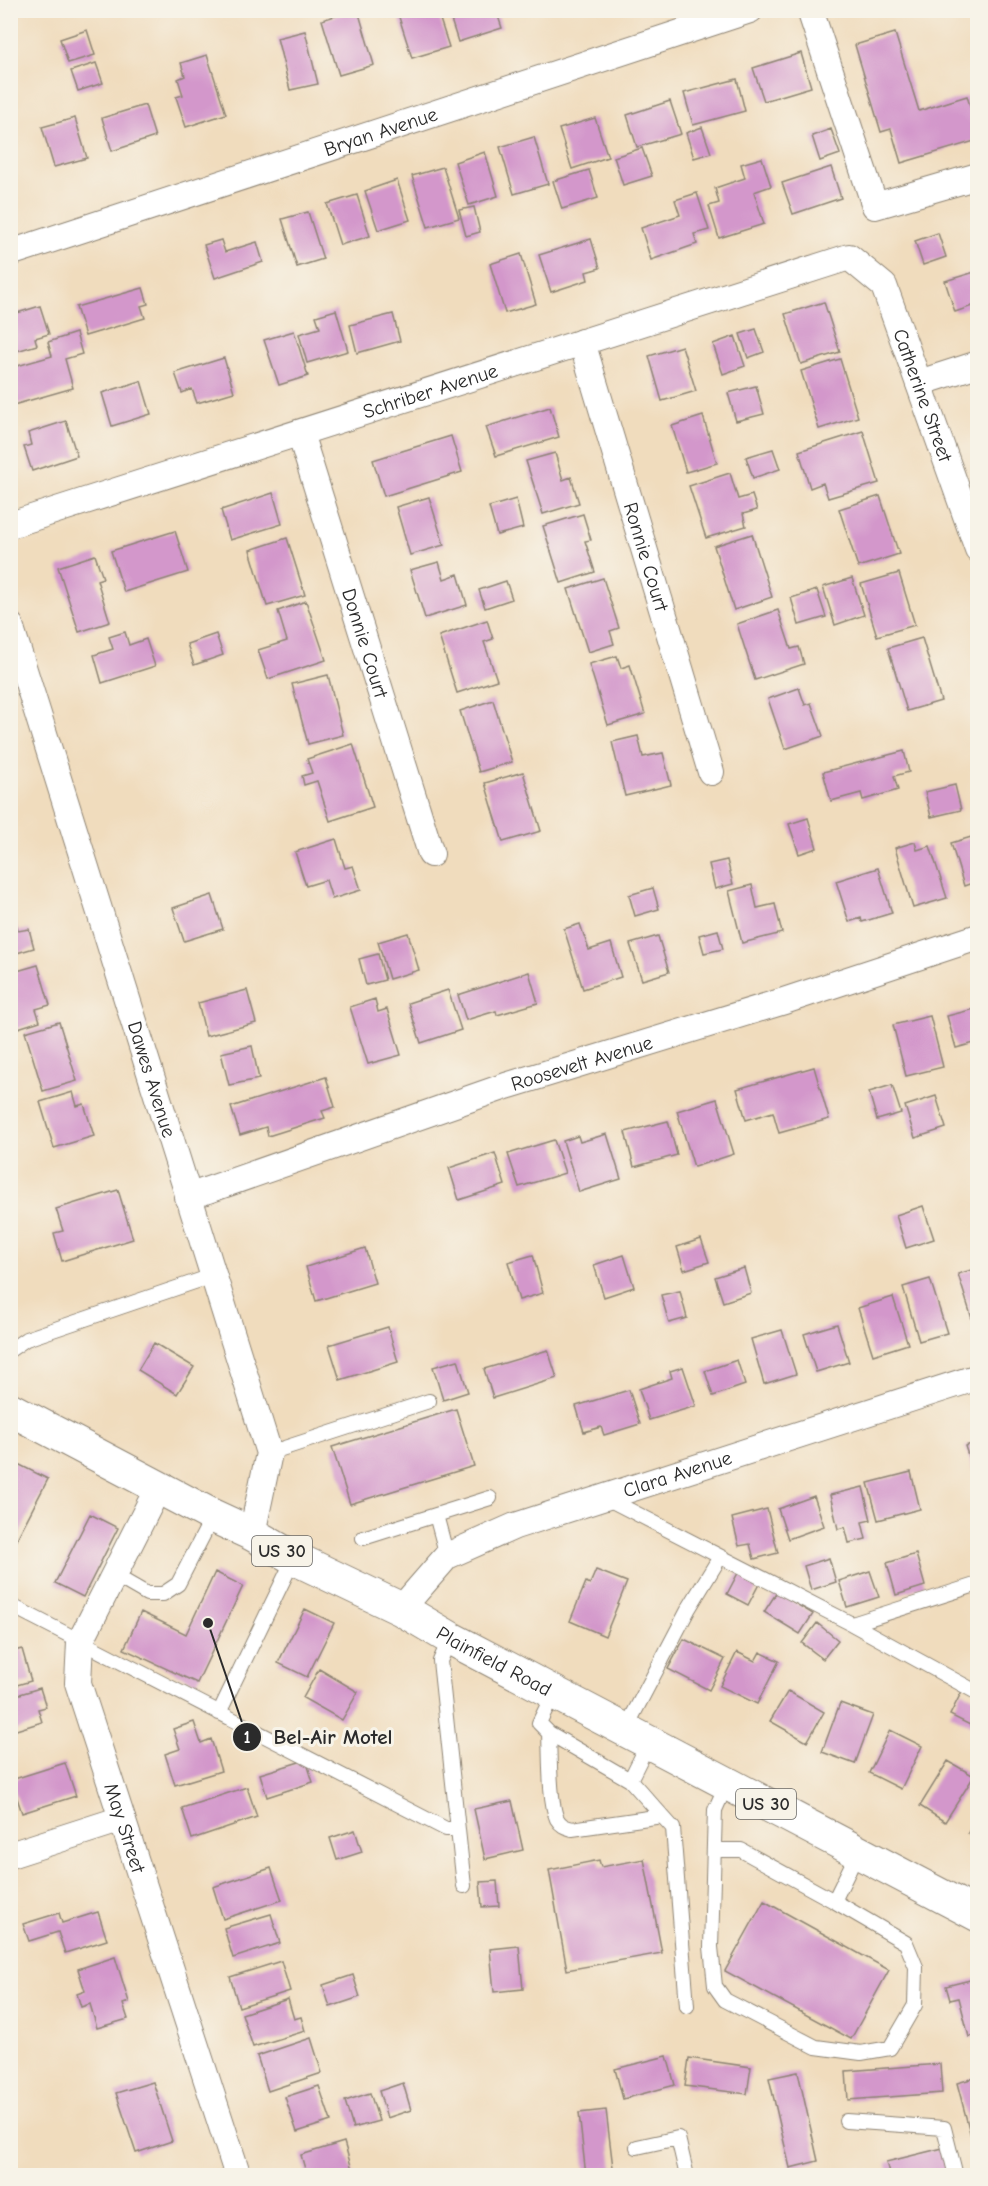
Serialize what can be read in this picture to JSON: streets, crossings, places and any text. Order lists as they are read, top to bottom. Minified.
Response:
{"streets":{"main road":["US 30","Plainfield Road"],"street":["Bryan Avenue","Schriber Avenue","Catherine Street","Ronnie Court","Donnie Court","Roosevelt Avenue","Dawes Avenue","Clara Avenue","May Street"]},"crossings":[["Schriber Avenue","Catherine Street"],["Schriber Avenue","Ronnie Court"],["Schriber Avenue","Donnie Court"],["Roosevelt Avenue","Dawes Avenue"],["Dawes Avenue","Plainfield Road"],["Clara Avenue","Plainfield Road"],["Plainfield Road","May Street"]],"places":["Bel-Air Motel"]}
